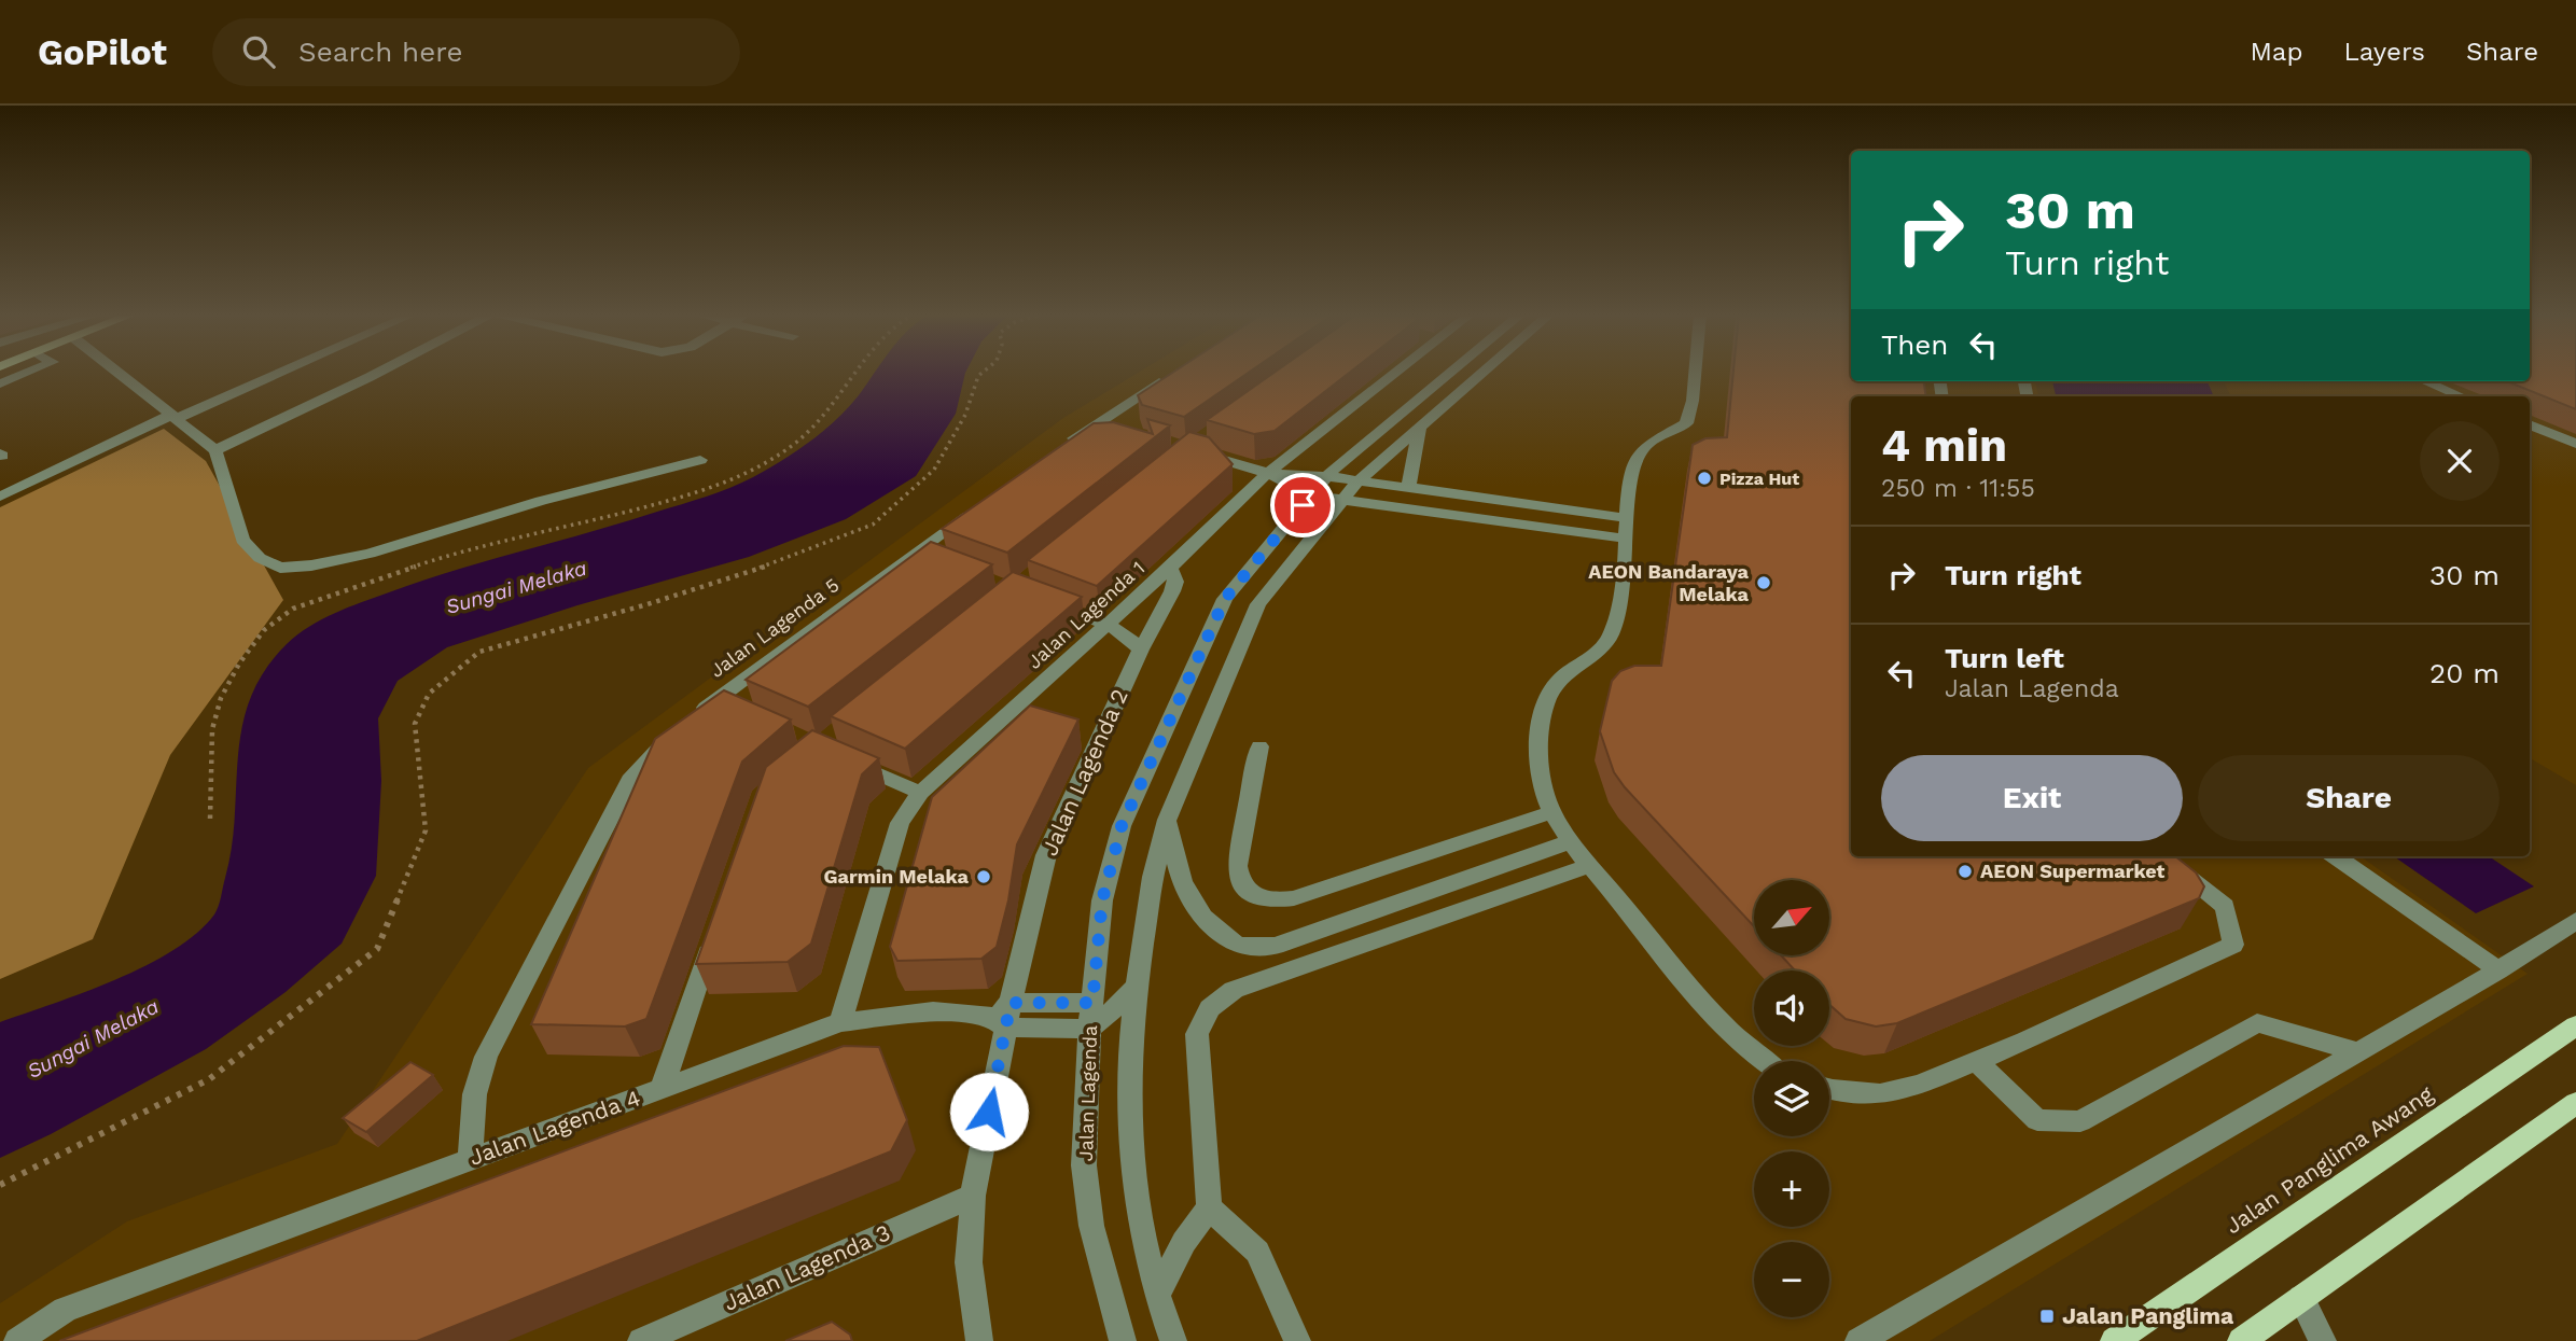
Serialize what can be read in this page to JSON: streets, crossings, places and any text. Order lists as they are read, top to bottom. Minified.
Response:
{"streets":{"main road":["Jalan Panglima Awang"],"street":["Jalan Lagenda 1","Jalan Lagenda 5","Jalan Lagenda 2","Jalan Lagenda","Jalan Lagenda 4","Jalan Lagenda 3"]},"crossings":[["Jalan Lagenda 1","Jalan Lagenda 2"],["Jalan Lagenda 1","Jalan Lagenda 4"],["Jalan Lagenda 5","Jalan Lagenda 4"],["Jalan Lagenda 2","Jalan Lagenda 4"],["Jalan Lagenda 2","Jalan Lagenda 3"],["Jalan Lagenda","Jalan Lagenda 4"]],"water":["Sungai Melaka"],"places":{"other":["Pizza Hut","AEON Bandaraya Melaka","AEON Supermarket","Garmin Melaka"],"transit":["Jalan Panglima"]},"north":"top right","page":{"header":"GoPilot","search":"Search here","nav":["Map","Layers","Share"],"turn":["30 m","Turn right"],"then":"Then","heading":["4 min","250 m · 11:55"],"list":[{"name":"Turn right","value":"30 m"},{"name":"Turn left","note":"Jalan Lagenda","value":"20 m"}],"buttons":["Exit","Share"],"map_buttons":["+","−"]}}
